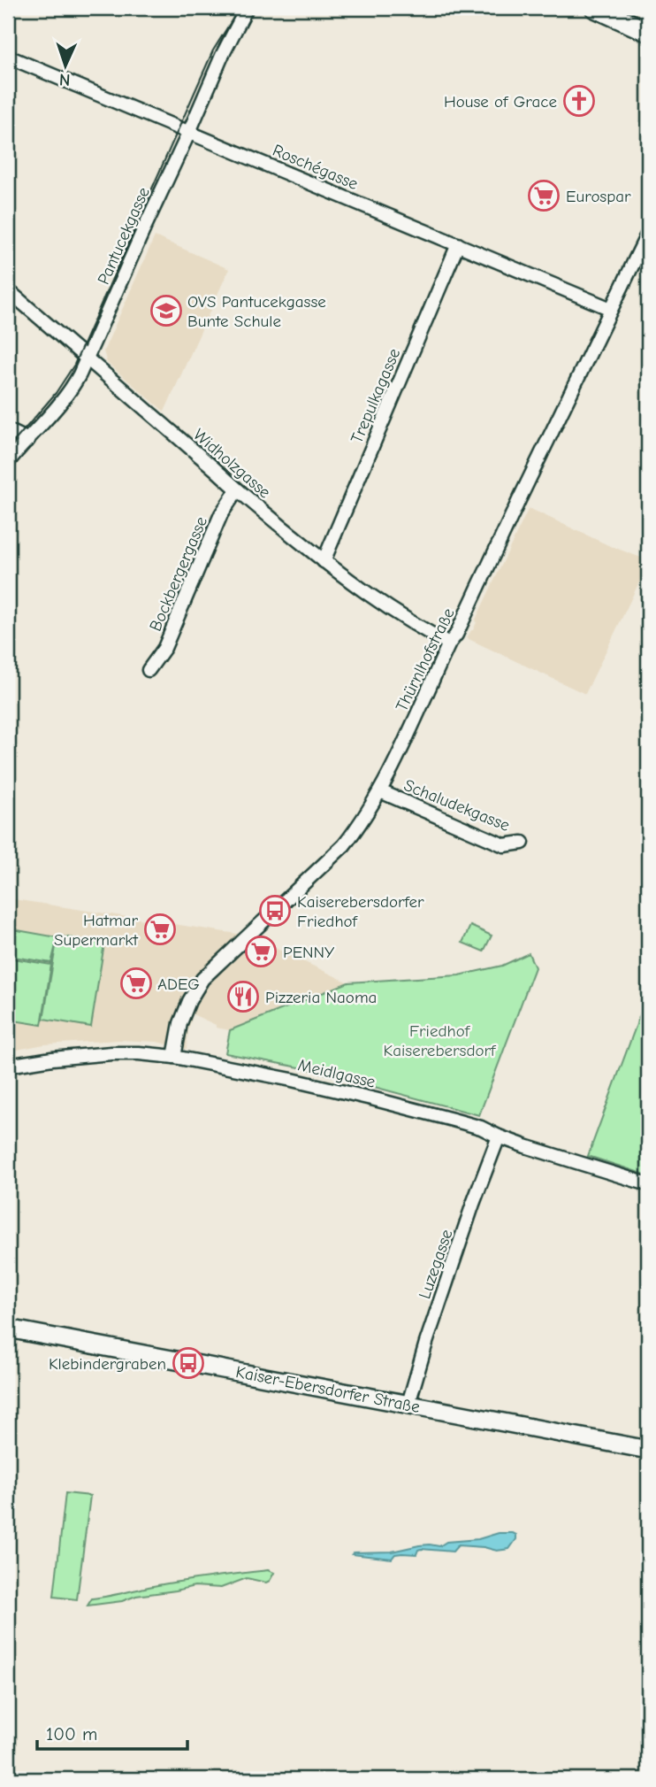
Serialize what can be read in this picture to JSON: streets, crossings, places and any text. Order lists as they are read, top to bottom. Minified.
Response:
{"streets":{"main road":["Kaiser-Ebersdorfer Straße"],"street":["Roschégasse","Pantucekgasse","Trepulkagasse","Widholzgasse","Bockbergergasse","Thürnlhofstraße","Schaludekgasse","Meidlgasse","Luzegasse"]},"crossings":[["Roschégasse","Pantucekgasse"],["Roschégasse","Trepulkagasse"],["Roschégasse","Thürnlhofstraße"],["Pantucekgasse","Widholzgasse"],["Trepulkagasse","Widholzgasse"],["Widholzgasse","Bockbergergasse"],["Widholzgasse","Thürnlhofstraße"],["Thürnlhofstraße","Schaludekgasse"],["Thürnlhofstraße","Meidlgasse"],["Meidlgasse","Luzegasse"],["Luzegasse","Kaiser-Ebersdorfer Straße"]],"parks":["Friedhof Kaiserebersdorf"],"places":{"church":["House of Grace"],"supermarket":["Eurospar","Hatmar Supermarkt","PENNY","ADEG"],"school or university":["OVS Pantucekgasse Bunte Schule"],"bus stop":["Kaiserebersdorfer Friedhof","Klebindergraben"],"restaurant":["Pizzeria Naoma"]},"scale_bar":"100 m","north":"bottom"}
